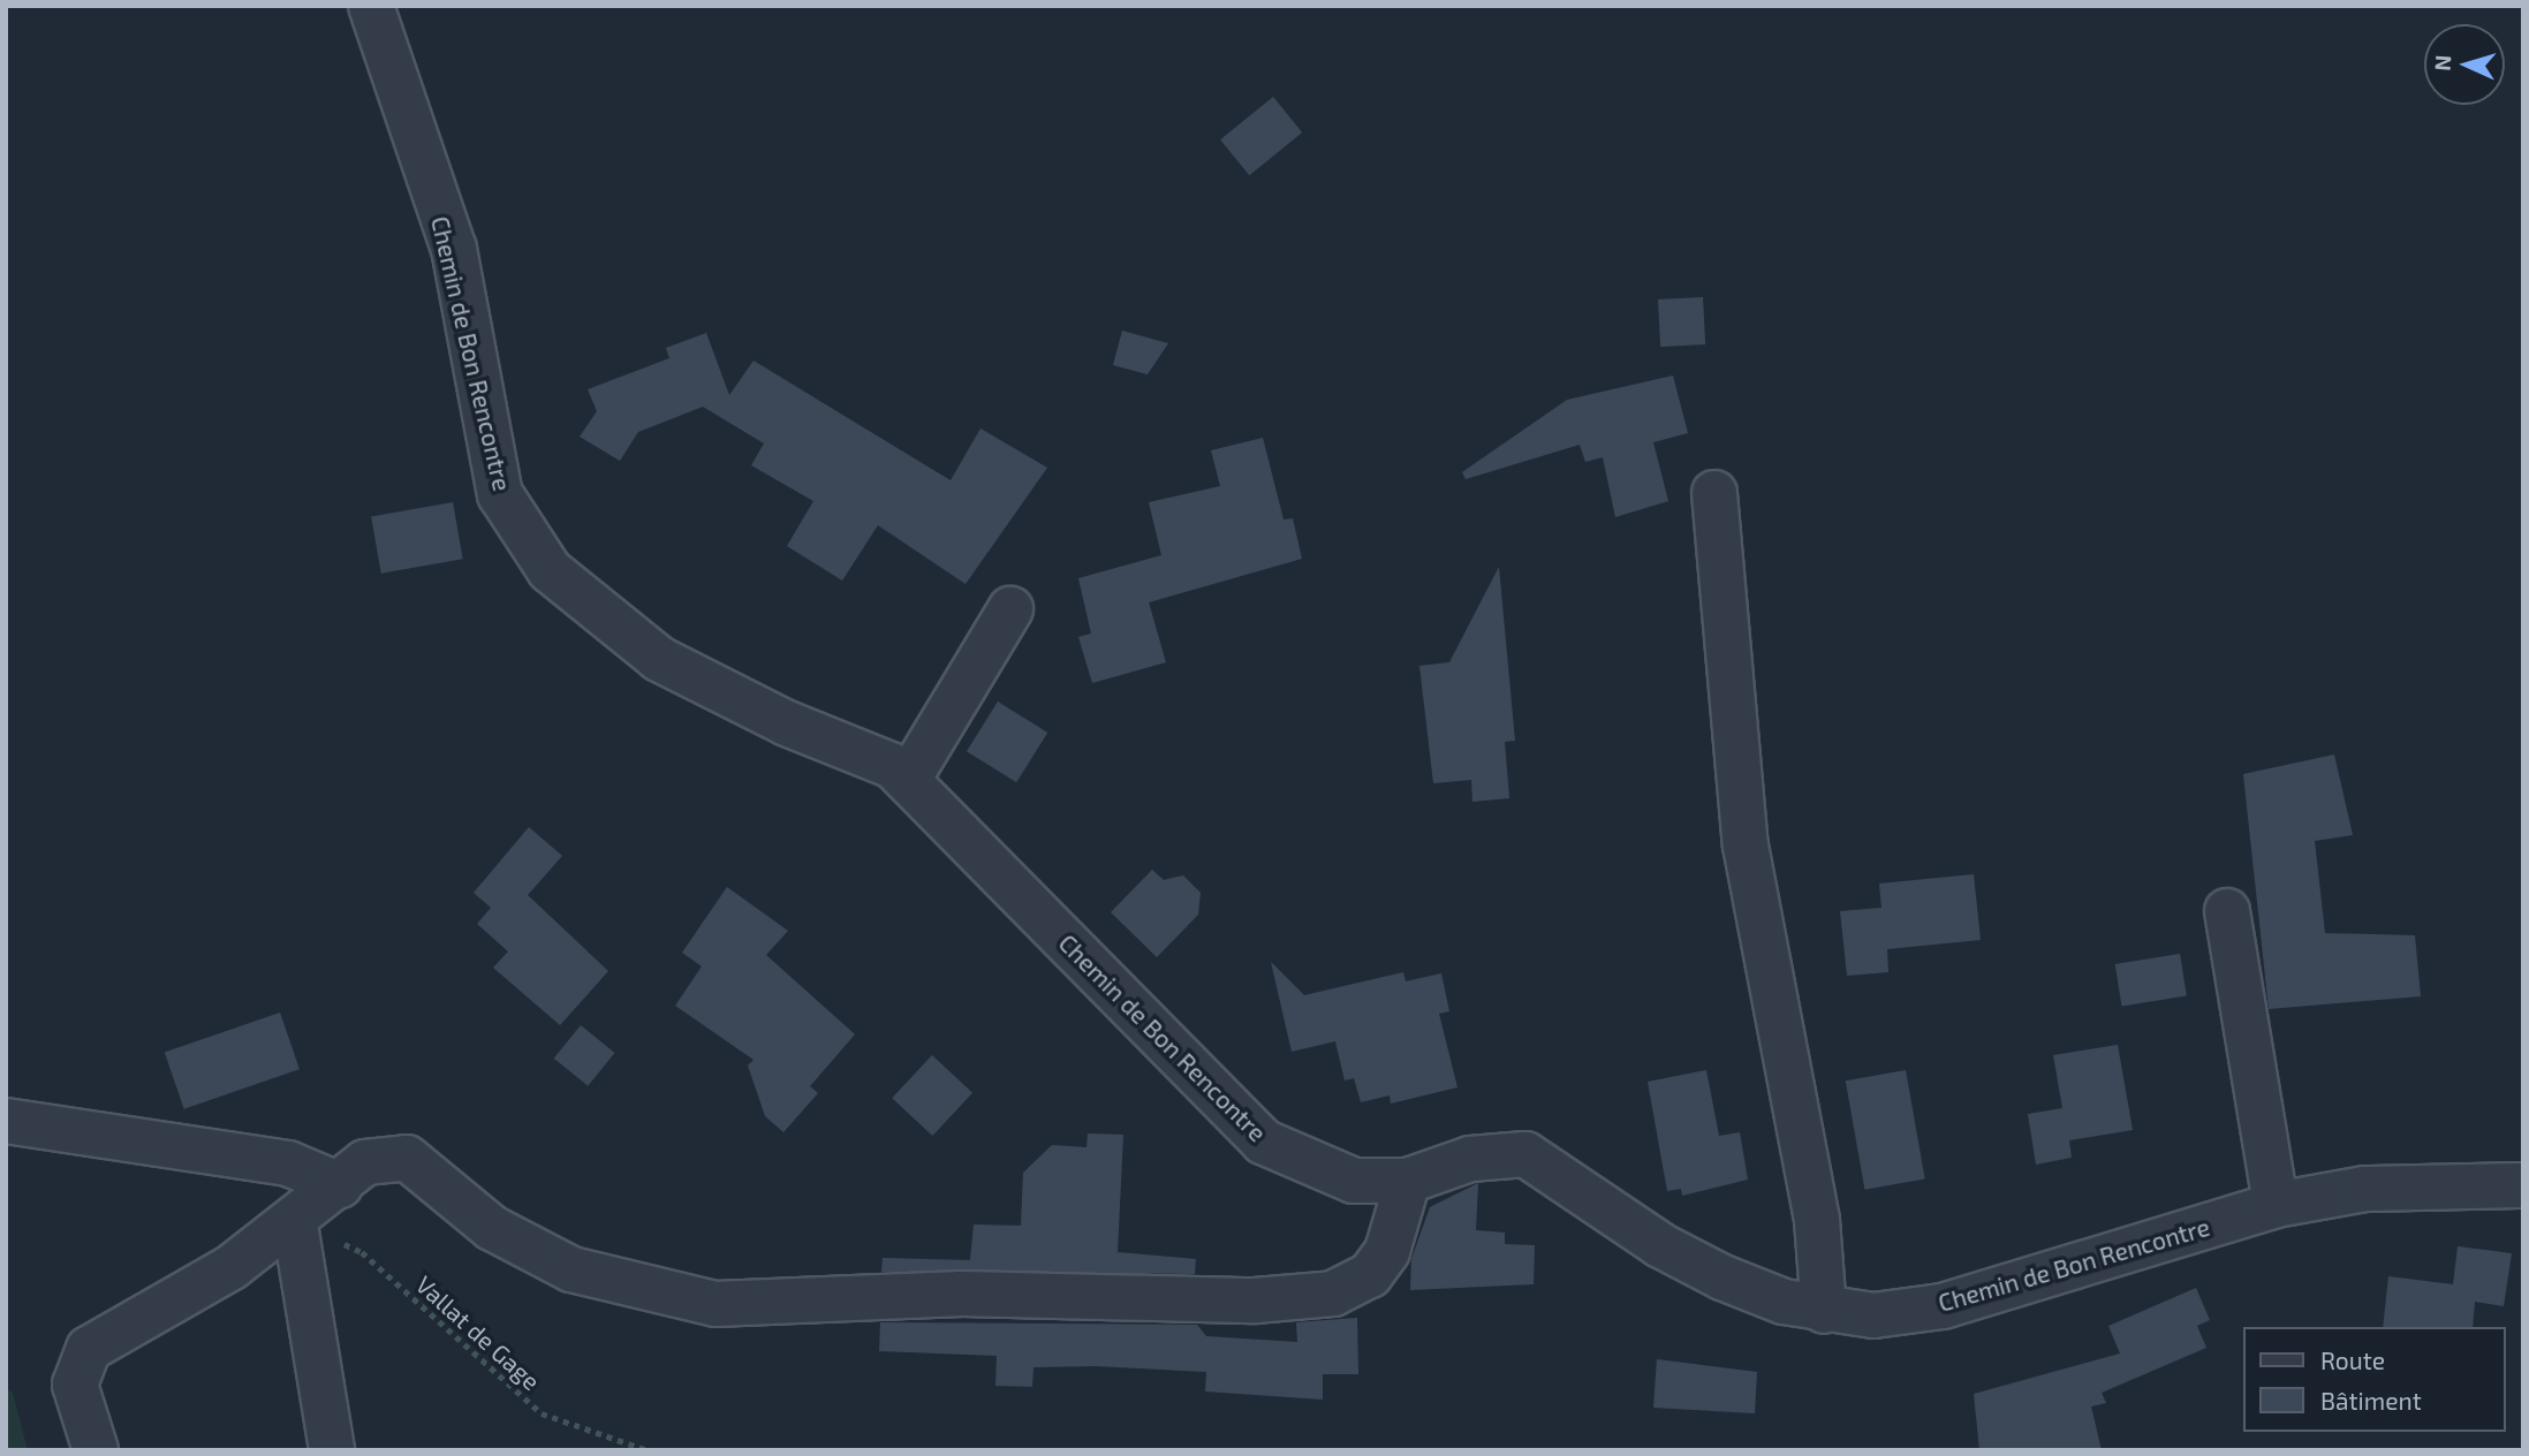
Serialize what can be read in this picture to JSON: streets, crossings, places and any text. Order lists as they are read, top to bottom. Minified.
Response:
{"streets":{"street":["Chemin de Bon Rencontre"],"path":["Vallat de Gage"]},"legend":["Route","Bâtiment"],"north":"left"}
